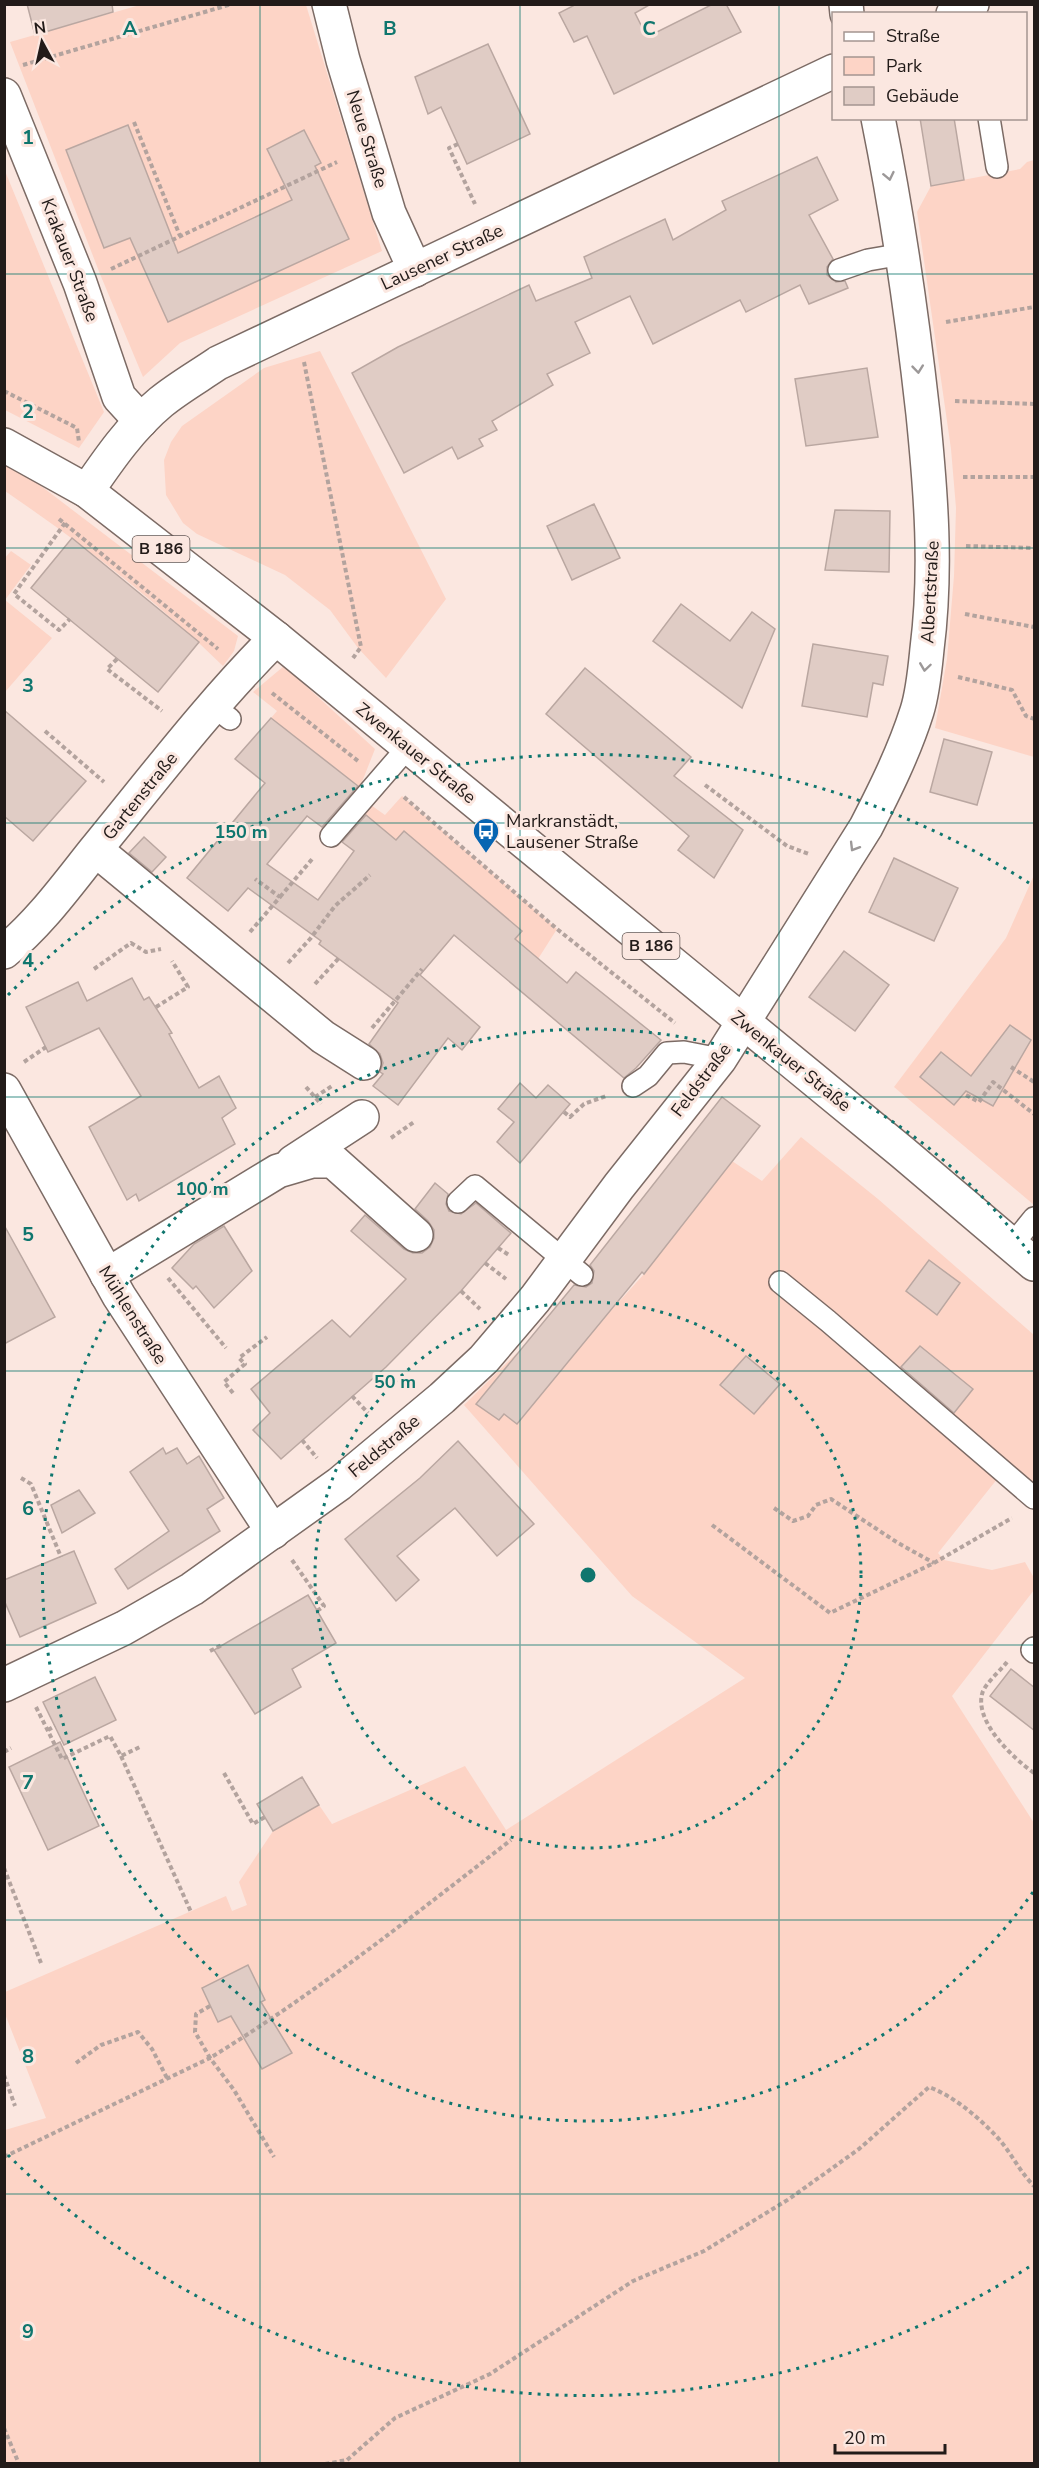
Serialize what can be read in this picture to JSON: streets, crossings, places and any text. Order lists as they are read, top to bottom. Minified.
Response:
{"streets":{"street":["Neue Straße","Lausener Straße","Krakauer Straße","B 186","Albertstraße","Zwenkauer Straße","Gartenstraße","Feldstraße","Mühlenstraße"]},"crossings":[["Neue Straße","Lausener Straße"],["Lausener Straße","Krakauer Straße"],["Lausener Straße","Zwenkauer Straße"],["Albertstraße","Zwenkauer Straße"],["Albertstraße","Feldstraße"],["Zwenkauer Straße","Gartenstraße"],["Zwenkauer Straße","Feldstraße"],["Feldstraße","Mühlenstraße"]],"one_way":["Albertstraße"],"places":{"bus stop":["Markranstädt, Lausener Straße"]},"legend":["Straße","Park","Gebäude"],"scale_bar":"20 m","north":"top","grid":{"columns":["A","B","C"],"rows":["1","2","3","4","5","6","7","8","9"]},"rings":["150 m","100 m","50 m"]}
